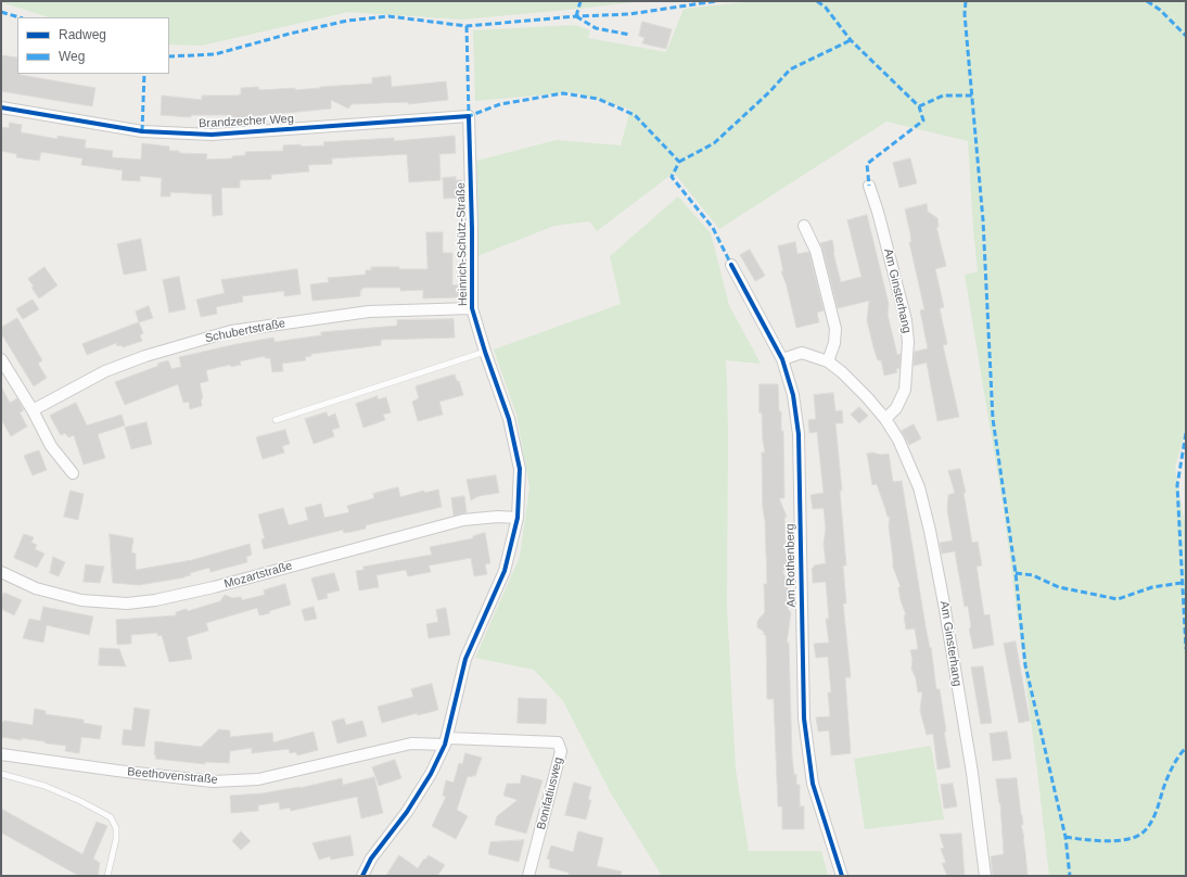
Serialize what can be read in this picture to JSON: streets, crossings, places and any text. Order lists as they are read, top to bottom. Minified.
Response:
{"streets":{"street":["Brandzecher Weg","Heinrich-Schütz-Straße","Am Ginsterhang","Schubertstraße","Am Rothenberg","Mozartstraße","Beethovenstraße","Bonifatiusweg"]},"crossings":[["Brandzecher Weg","Heinrich-Schütz-Straße"],["Heinrich-Schütz-Straße","Schubertstraße"],["Heinrich-Schütz-Straße","Mozartstraße"],["Heinrich-Schütz-Straße","Beethovenstraße"],["Heinrich-Schütz-Straße","Bonifatiusweg"],["Am Ginsterhang","Am Rothenberg"],["Beethovenstraße","Bonifatiusweg"]],"legend":["Radweg","Weg"]}
